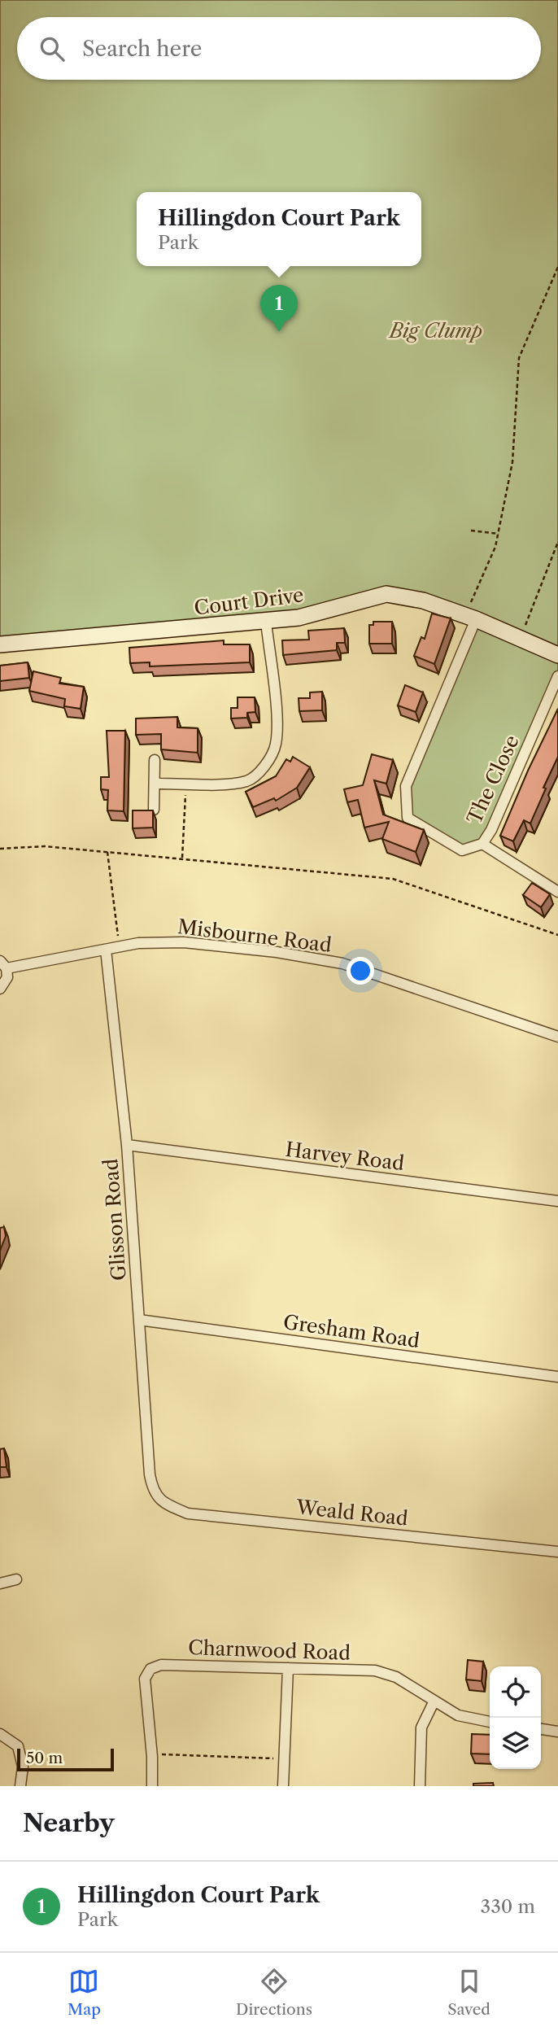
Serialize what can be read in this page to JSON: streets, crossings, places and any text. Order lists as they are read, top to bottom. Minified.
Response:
{"streets":{"street":["Court Drive","The Close","Misbourne Road","Harvey Road","Glisson Road","Gresham Road","Weald Road","Charnwood Road"]},"crossings":[["Court Drive","The Close"],["Misbourne Road","Glisson Road"],["Harvey Road","Glisson Road"],["Glisson Road","Gresham Road"],["Glisson Road","Weald Road"]],"parks":["Big Clump"],"scale_bar":"50 m","page":{"search":"Search here","popup":["Hillingdon Court Park","Park"],"pins":"1","scale":"50 m","heading":"Nearby","list":[{"mark":"1","name":"Hillingdon Court Park","note":"Park","value":"330 m"}],"nav":["Map","Directions","Saved"]}}
